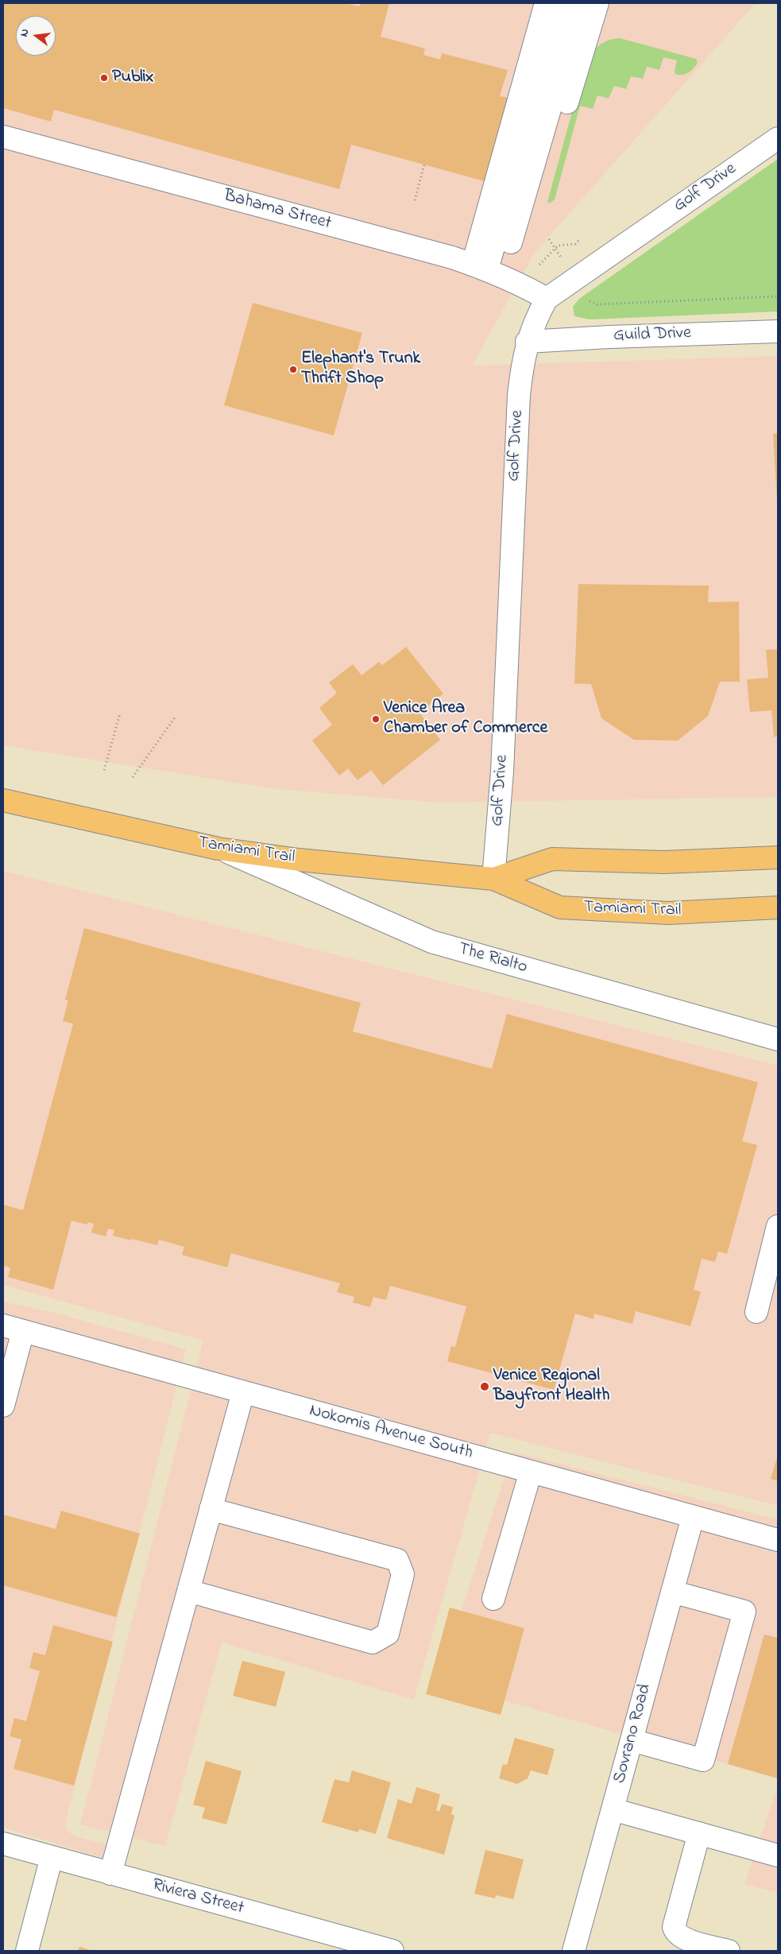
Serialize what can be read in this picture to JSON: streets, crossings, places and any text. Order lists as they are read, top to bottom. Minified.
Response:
{"streets":{"main road":["Tamiami Trail"],"street":["Golf Drive","Bahama Street","Guild Drive","The Rialto","Nokomis Avenue South","Sovrano Road","Riviera Street"]},"crossings":[["Golf Drive","Bahama Street"],["Golf Drive","Guild Drive"],["Golf Drive","Tamiami Trail"],["Tamiami Trail","The Rialto"],["Nokomis Avenue South","Sovrano Road"]],"places":["Publix","Elephant's Trunk Thrift Shop","Venice Area Chamber of Commerce","Venice Regional Bayfront Health"],"north":"left"}
